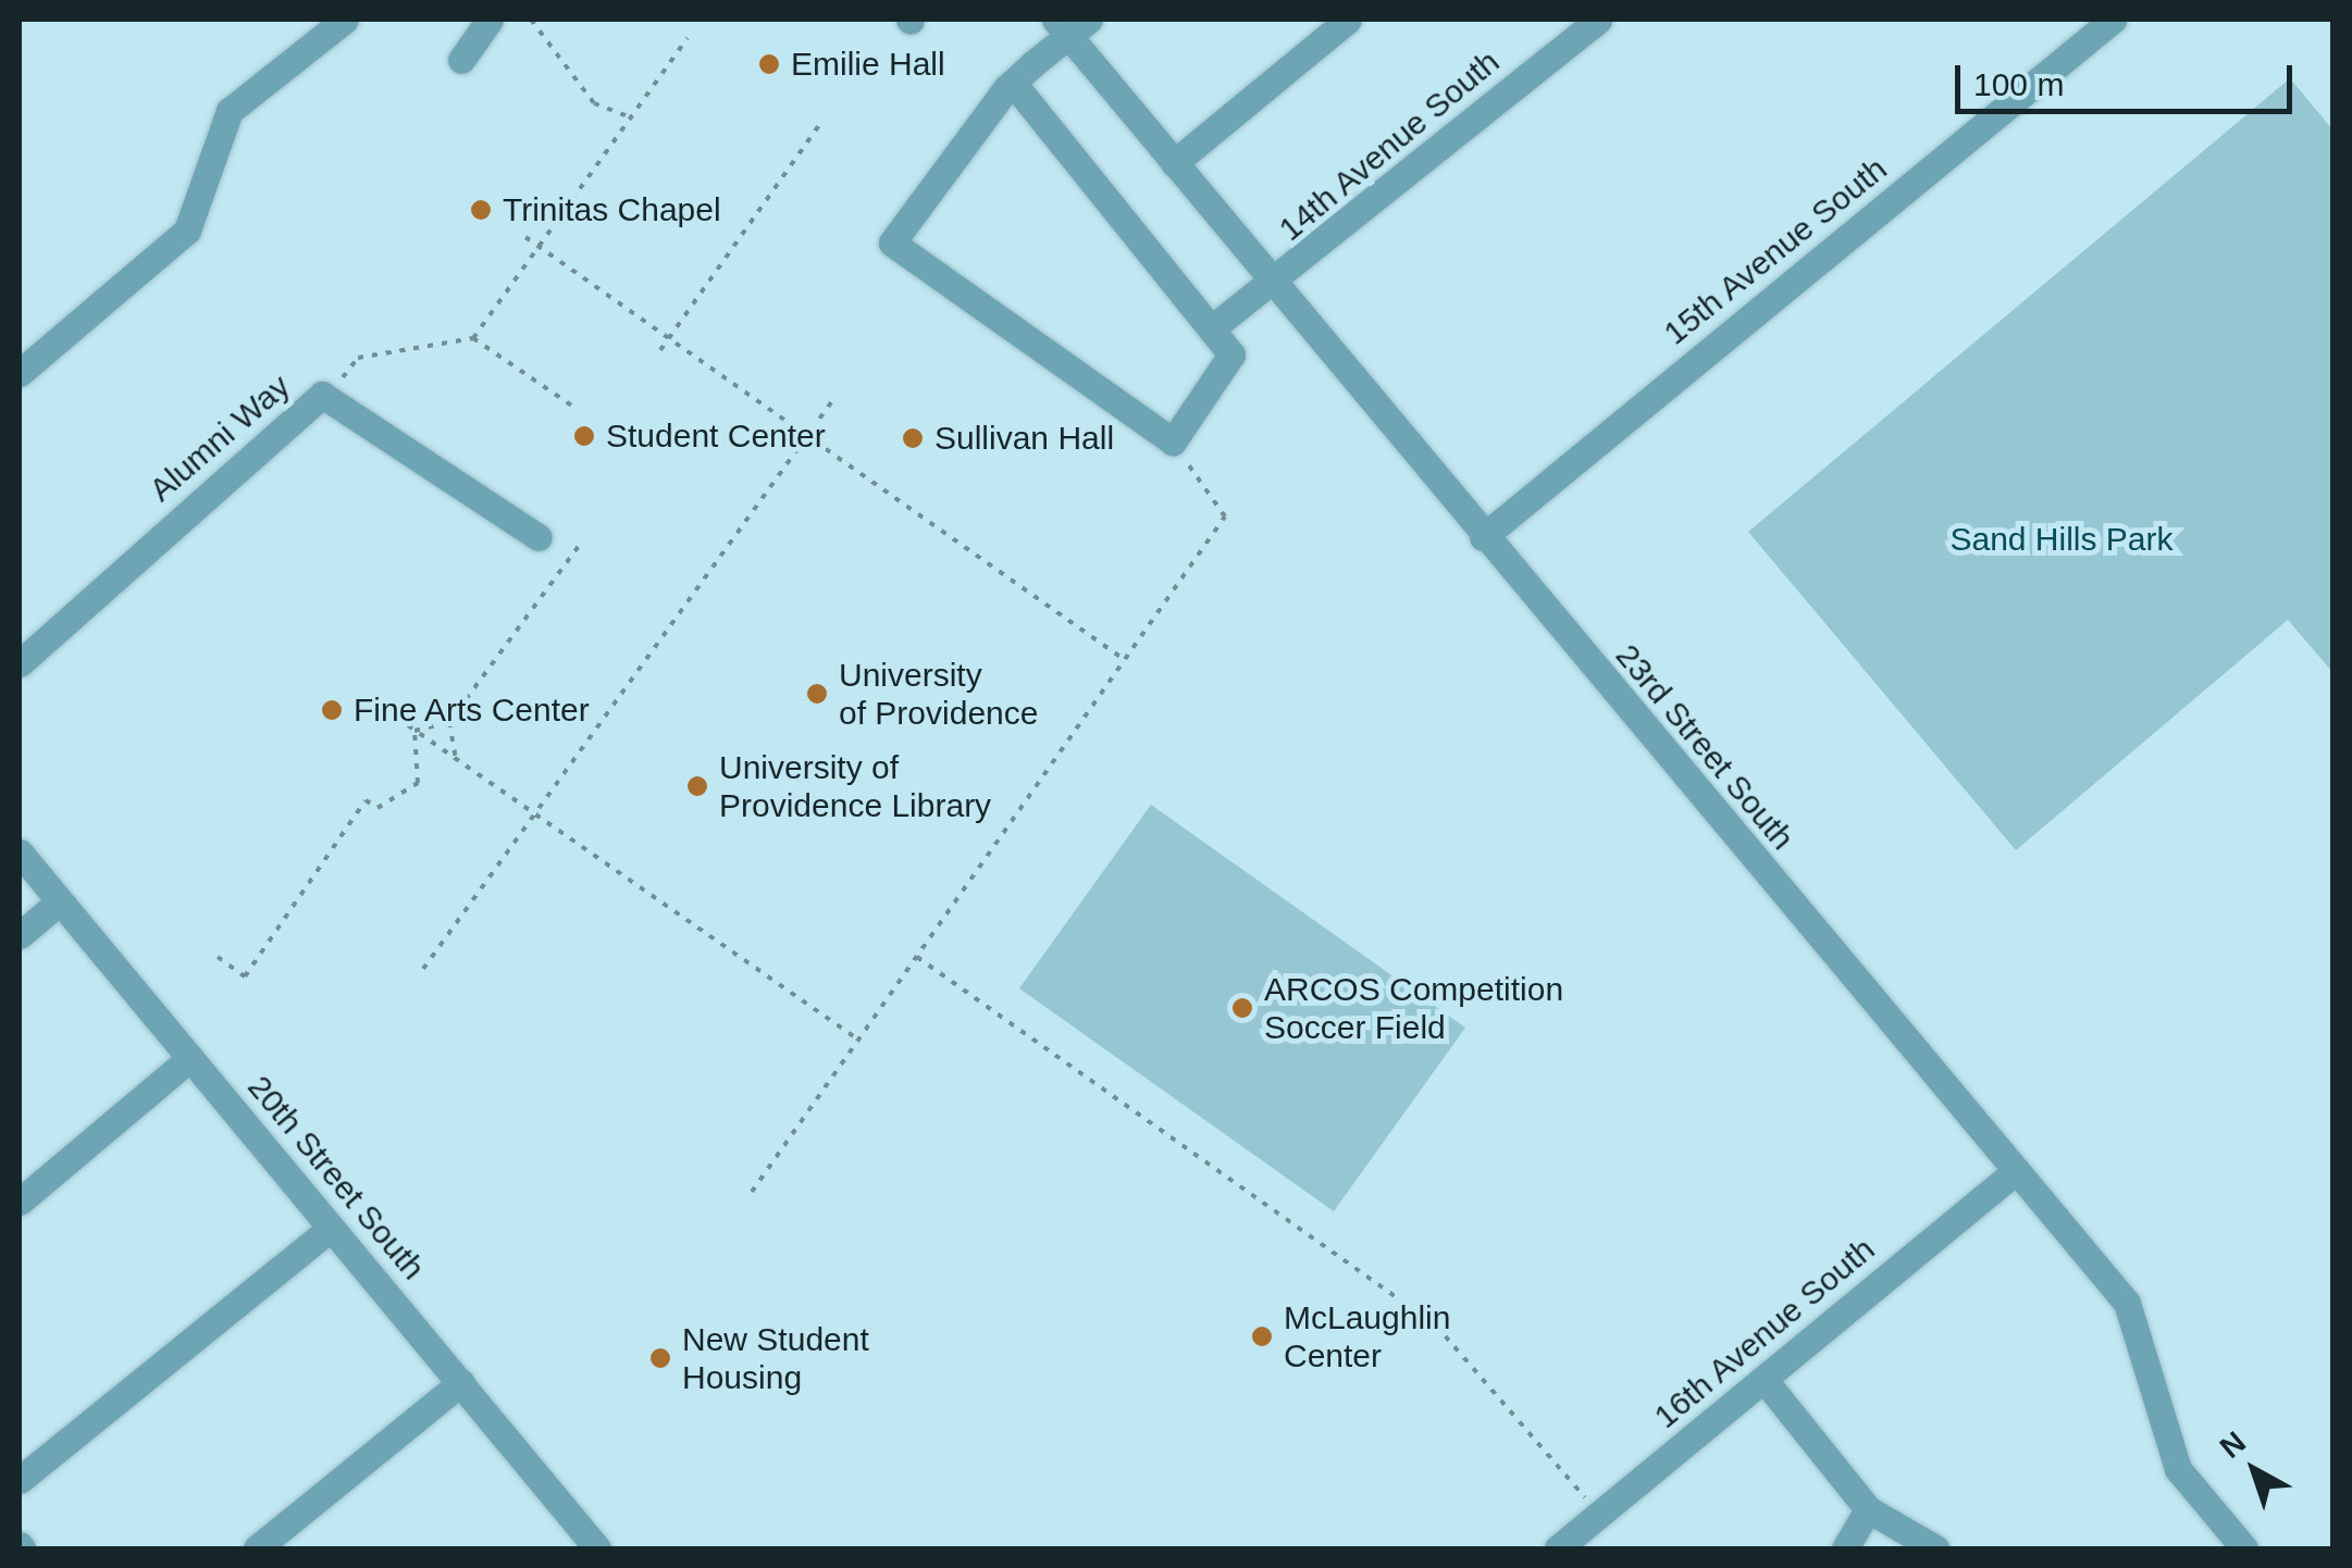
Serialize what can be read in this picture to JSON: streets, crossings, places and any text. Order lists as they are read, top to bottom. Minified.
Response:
{"streets":{"street":["14th Avenue South","15th Avenue South","Alumni Way","23rd Street South","20th Street South","16th Avenue South"]},"crossings":[["14th Avenue South","23rd Street South"],["15th Avenue South","23rd Street South"],["23rd Street South","16th Avenue South"]],"parks":["Sand Hills Park"],"places":["Emilie Hall","Trinitas Chapel","Student Center","Sullivan Hall","University of Providence","Fine Arts Center","University of Providence Library","ARCOS Competition Soccer Field","McLaughlin Center","New Student Housing"],"scale_bar":"100 m","north":"top left"}
